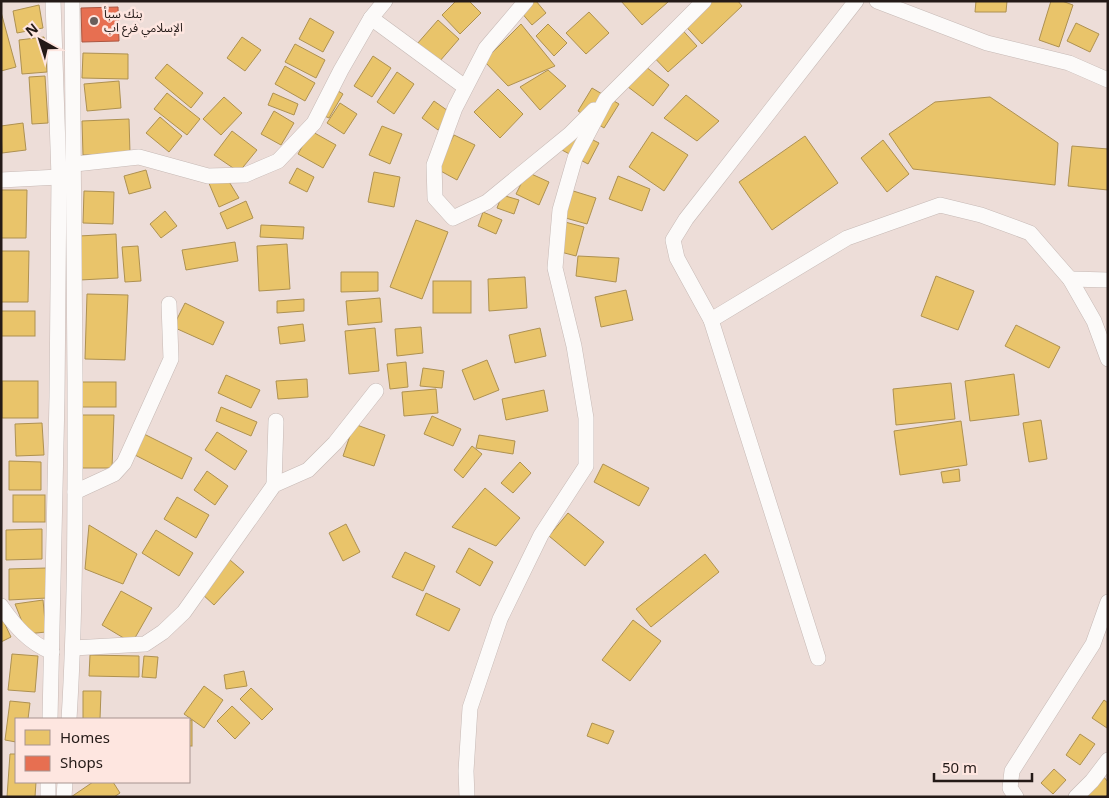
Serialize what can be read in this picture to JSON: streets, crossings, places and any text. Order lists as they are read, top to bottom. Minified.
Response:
{"places":["بنك سبأ الإسلامي فرع اب"],"legend":["Homes","Shops"],"scale_bar":"50 m","north":"top left"}
